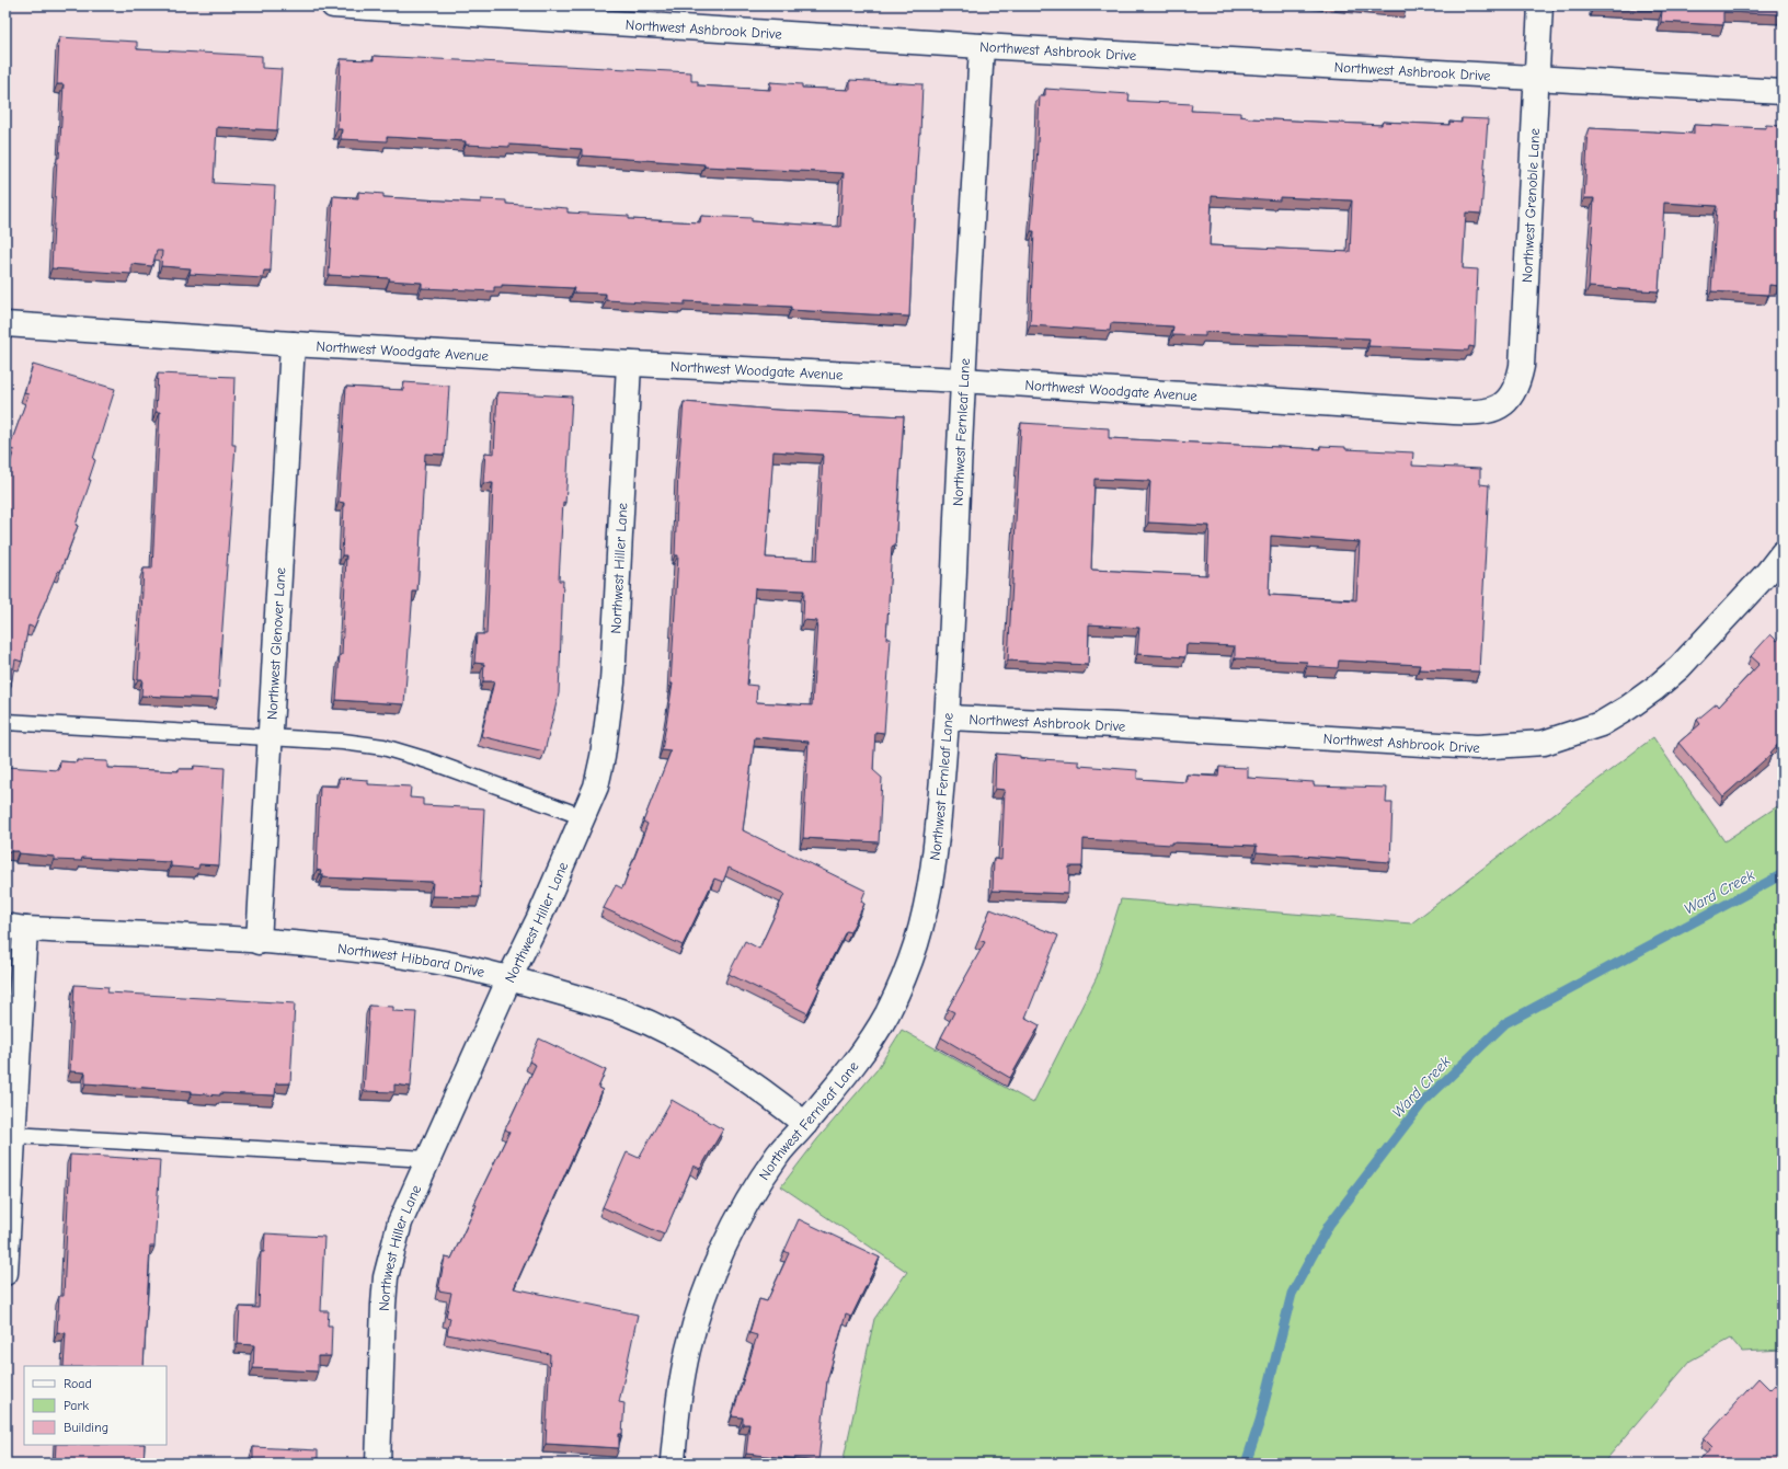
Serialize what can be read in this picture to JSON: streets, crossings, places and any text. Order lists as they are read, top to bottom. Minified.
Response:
{"streets":{"street":["Northwest Ashbrook Drive","Northwest Grenoble Lane","Northwest Woodgate Avenue","Northwest Fernleaf Lane","Northwest Hiller Lane","Northwest Glenover Lane","Northwest Hibbard Drive"]},"crossings":[["Northwest Ashbrook Drive","Northwest Grenoble Lane"],["Northwest Ashbrook Drive","Northwest Fernleaf Lane"],["Northwest Grenoble Lane","Northwest Woodgate Avenue"],["Northwest Woodgate Avenue","Northwest Fernleaf Lane"],["Northwest Woodgate Avenue","Northwest Hiller Lane"],["Northwest Woodgate Avenue","Northwest Glenover Lane"],["Northwest Fernleaf Lane","Northwest Hibbard Drive"],["Northwest Hiller Lane","Northwest Hibbard Drive"],["Northwest Glenover Lane","Northwest Hibbard Drive"]],"water":["Ward Creek"],"legend":["Road","Park","Building"]}
